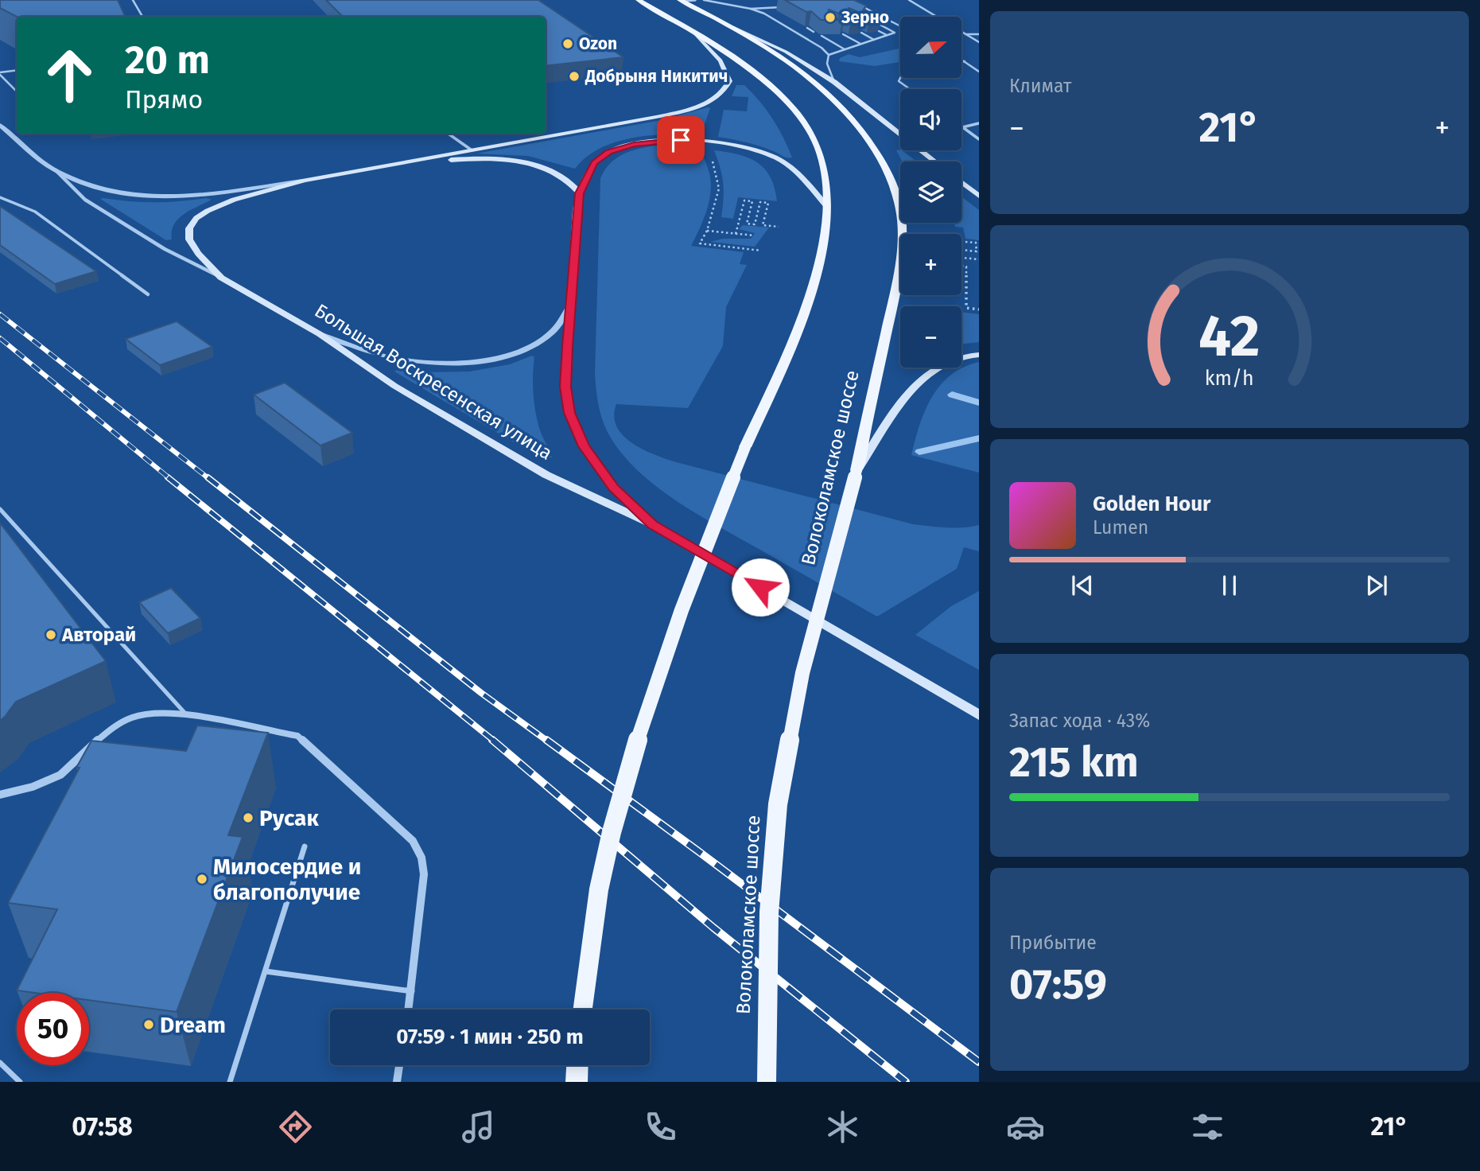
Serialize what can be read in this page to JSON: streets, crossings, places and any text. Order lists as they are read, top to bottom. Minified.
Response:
{"streets":{"main road":["Большая Воскресенская улица","Волоколамское шоссе"]},"places":["Зерно","Ozon","Добрыня Никитич","Авторай","Русак","Милосердие и благополучие","Dream"],"north":"right","page":{"tile":["Климат",["Запас хода · 43%","215 km"],["Прибытие","07:59"]],"map_buttons":["+","−"],"turn":["20 m","Прямо"],"heat":["−","21°","+"],"song":["Golden Hour","Lumen"],"limit":"50","trip":"07:59 · 1 мин · 250 m","tabs":["07:58","21°"],"gauge":["42","km/h"]}}
